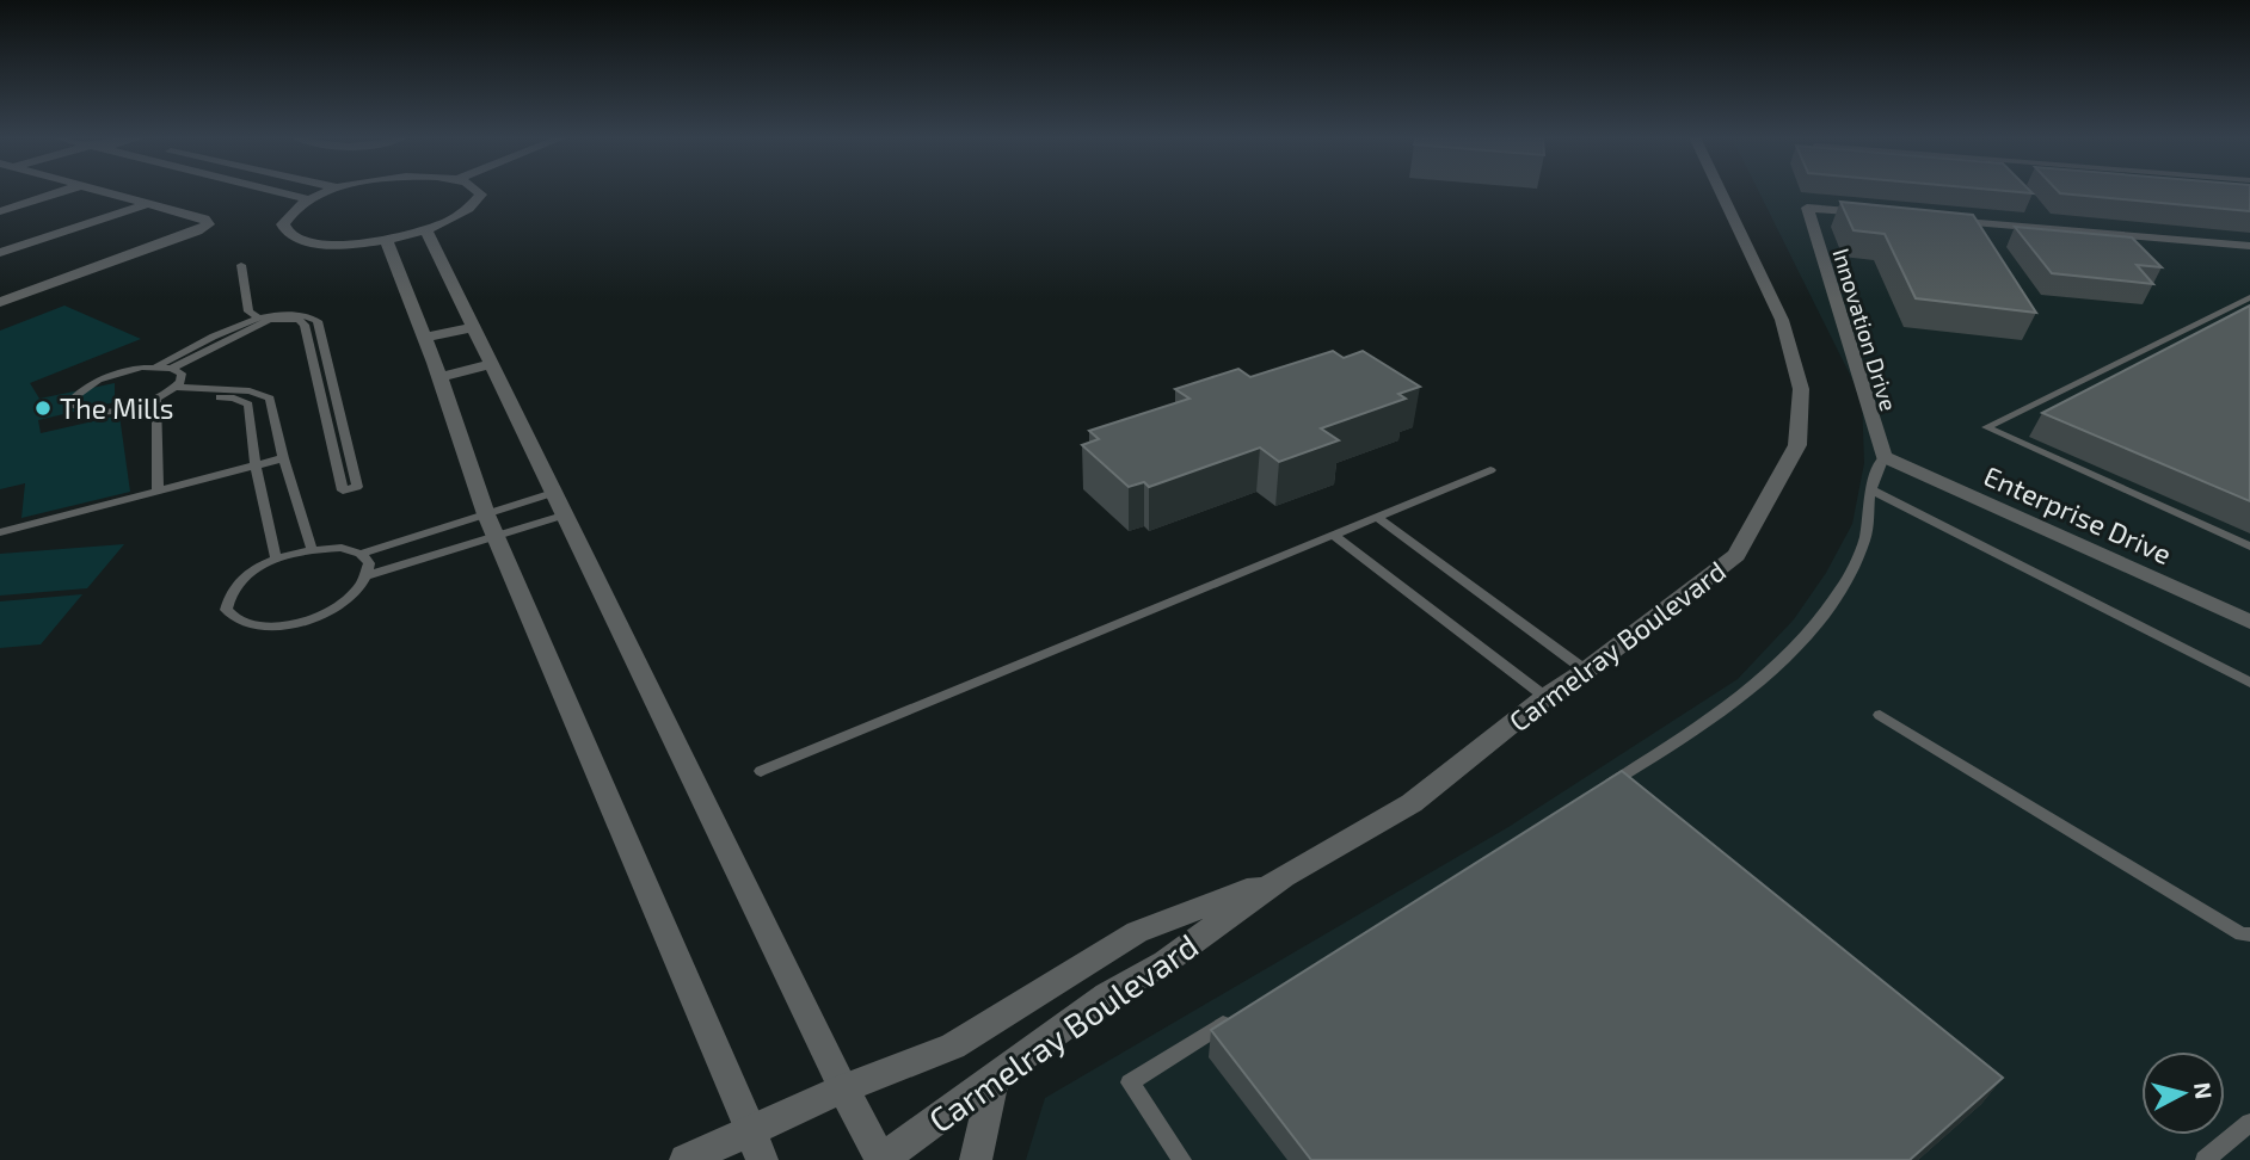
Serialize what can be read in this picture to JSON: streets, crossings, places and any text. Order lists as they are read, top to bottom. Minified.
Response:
{"streets":{"street":["Innovation Drive","Enterprise Drive","Carmelray Boulevard"]},"crossings":[["Innovation Drive","Enterprise Drive"]],"places":["The Mills"],"north":"right"}
